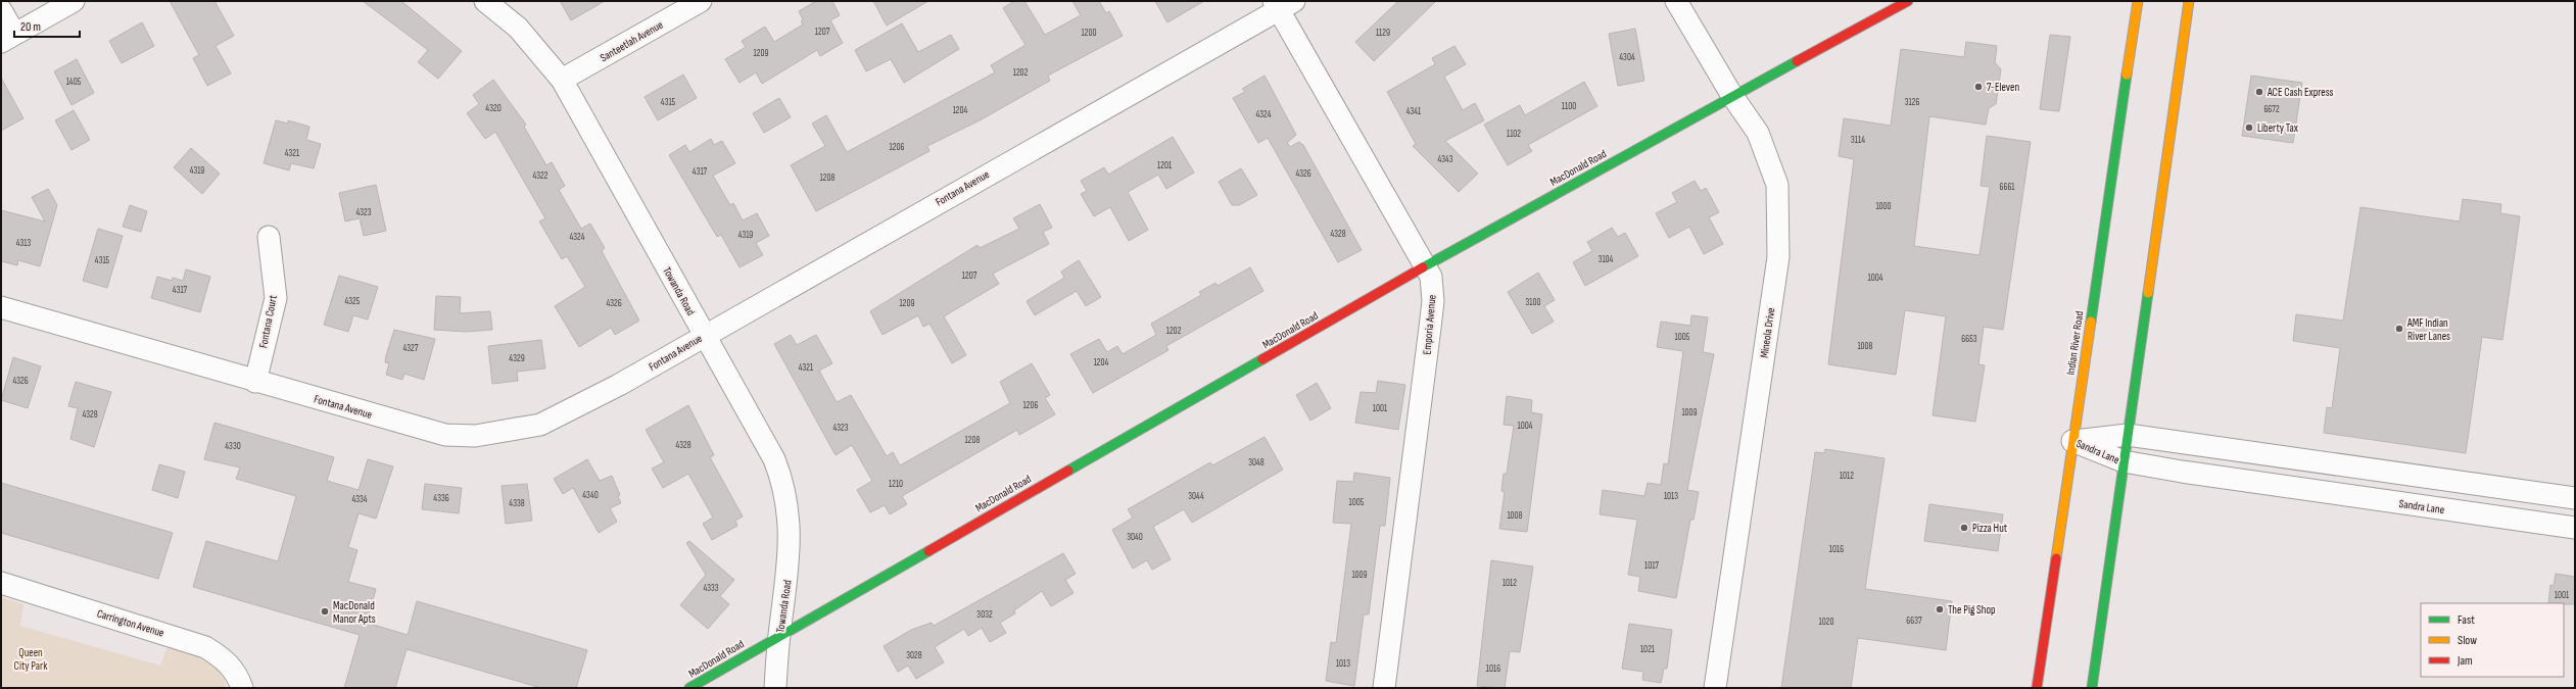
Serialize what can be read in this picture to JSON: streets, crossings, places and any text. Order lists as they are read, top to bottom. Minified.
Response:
{"streets":{"street":["Santeetlah Avenue","MacDonald Road","Fontana Avenue","Towanda Road","Fontana Court","Emporia Avenue","Mineola Drive","Indian River Road","Sandra Lane","Carrington Avenue"]},"crossings":[["Santeetlah Avenue","Towanda Road"],["MacDonald Road","Towanda Road"],["MacDonald Road","Emporia Avenue"],["MacDonald Road","Mineola Drive"],["Fontana Avenue","Towanda Road"],["Fontana Avenue","Fontana Court"],["Fontana Avenue","Emporia Avenue"],["Indian River Road","Sandra Lane"]],"parks":["Queen City Park"],"places":["7-Eleven","ACE Cash Express","Liberty Tax","AMF Indian River Lanes","Pizza Hut","The Pig Shop","MacDonald Manor Apts"],"house_numbers":["1207","1200","1129","1209","4304","1202","1405","4315","3126","1100","4320","6672","1204","4341","4324","1102","3114","1206","4321","4343","1201","4319","4317","4326","4322","1208","6661","1000","4323","4328","4319","4324","4313","3104","4315","1207","1004","4317","4325","3100","4326","1209","1202","1005","6653","1008","4327","4329","1204","4321","4326","1206","1001","1009","4328","1004","4323","1208","4328","4330","3048","1012","1210","4340","3044","1013","4336","4334","1005","4338","1008","3040","1016","1017","1009","1012","4333","1001","3032","6637","1020","1021","3028","1013","1016"],"legend":["Fast","Slow","Jam"],"scale_bar":"20 m"}
